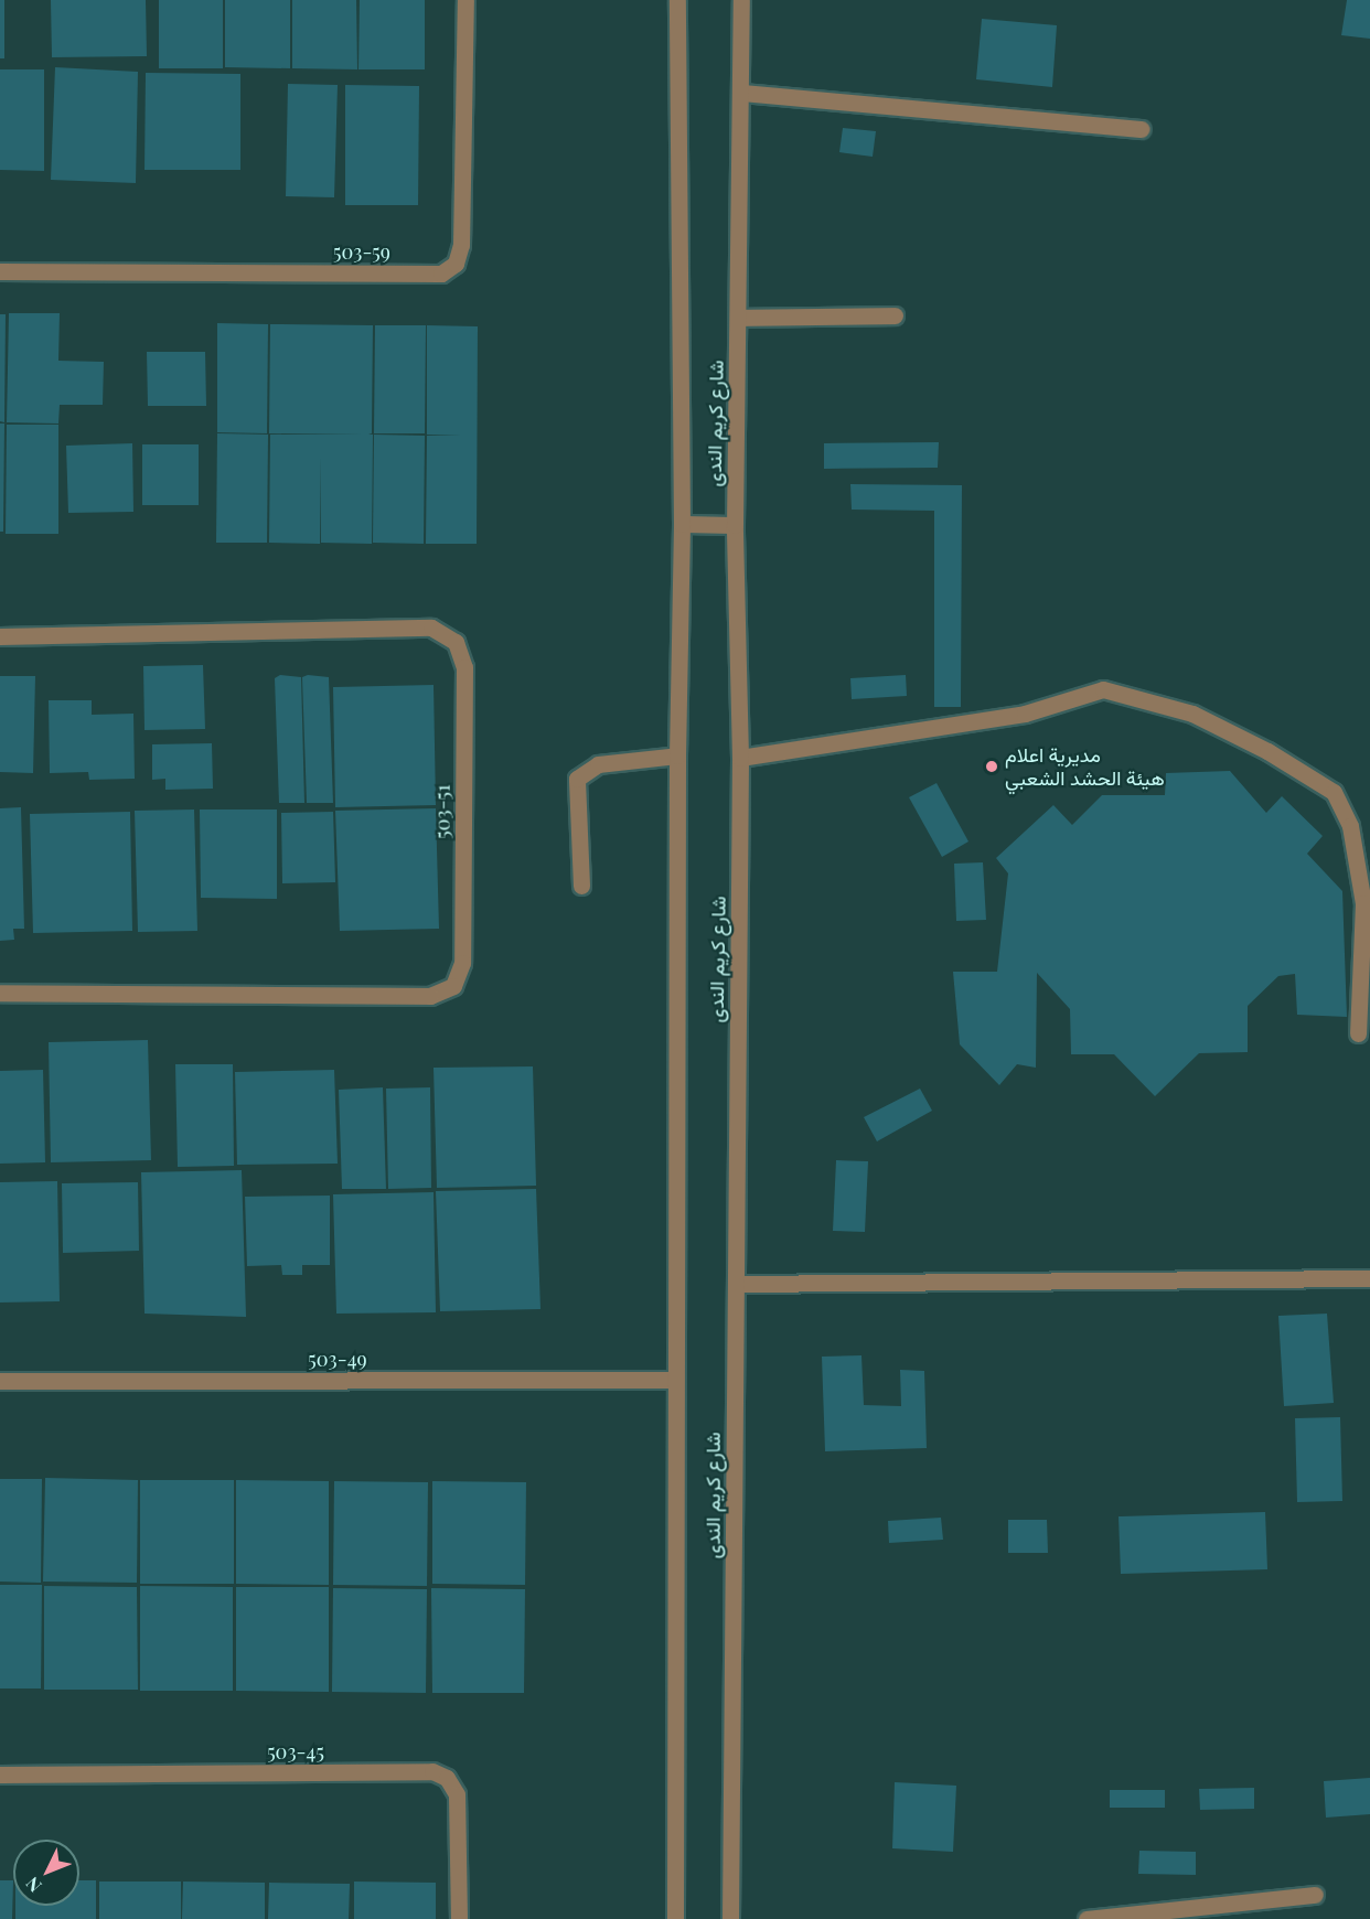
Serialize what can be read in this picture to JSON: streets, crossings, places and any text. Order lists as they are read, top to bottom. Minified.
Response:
{"streets":{"street":["503-59","شارع كريم الندى","503-51","503-49","503-45"]},"crossings":[["شارع كريم الندى","503-49"]],"places":["مديرية اعلام هيئة الحشد الشعبي"],"north":"bottom left"}
